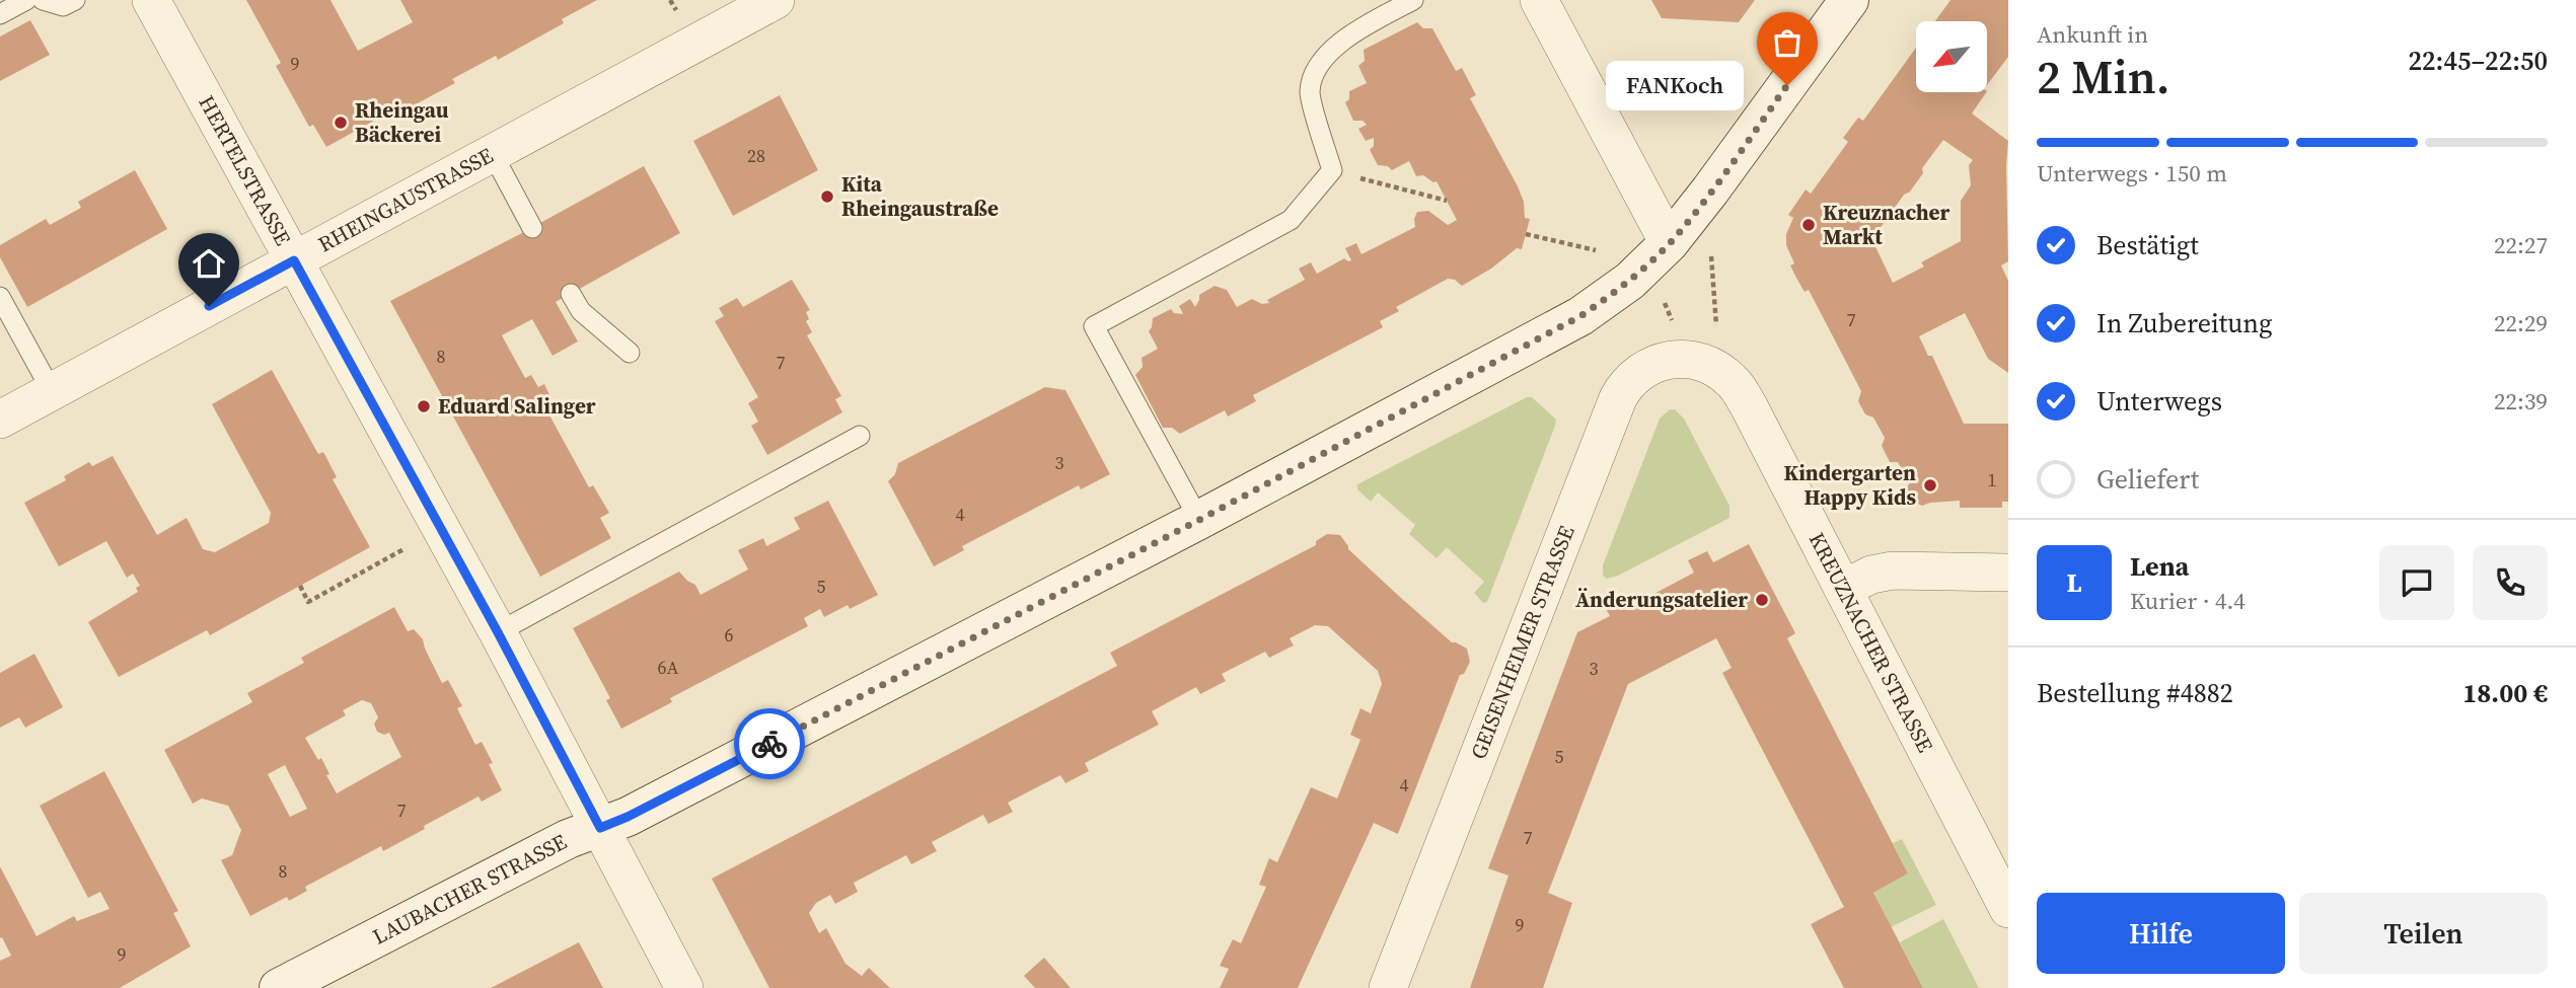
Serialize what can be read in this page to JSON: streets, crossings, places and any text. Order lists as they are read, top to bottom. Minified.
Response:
{"streets":{"street":["HERTELSTRASSE","RHEINGAUSTRASSE","GEISENHEIMER STRASSE","KREUZNACHER STRASSE","LAUBACHER STRASSE"]},"crossings":[["HERTELSTRASSE","RHEINGAUSTRASSE"],["HERTELSTRASSE","LAUBACHER STRASSE"],["GEISENHEIMER STRASSE","KREUZNACHER STRASSE"]],"places":["FANKoch","Rheingau Bäckerei","Kita Rheingaustraße","Kreuznacher Markt","Eduard Salinger","Kindergarten Happy Kids","Änderungsatelier"],"house_numbers":["9","28","7","8","7","3","1","4","5","6","6A","3","5","4","7","7","8","9","9"],"north":"bottom left","page":{"heading":["2 Min.","Ankunft in","22:45–22:50"],"panel":["Lena","Kurier · 4.4","Bestellung #4882","18.00 €"],"bubble":"FANKoch","bar":"Unterwegs · 150 m","list":[["Bestätigt","22:27"],["In Zubereitung","22:29"],["Unterwegs","22:39"],"Geliefert"],"round":"L","buttons":["Hilfe","Teilen"]}}
